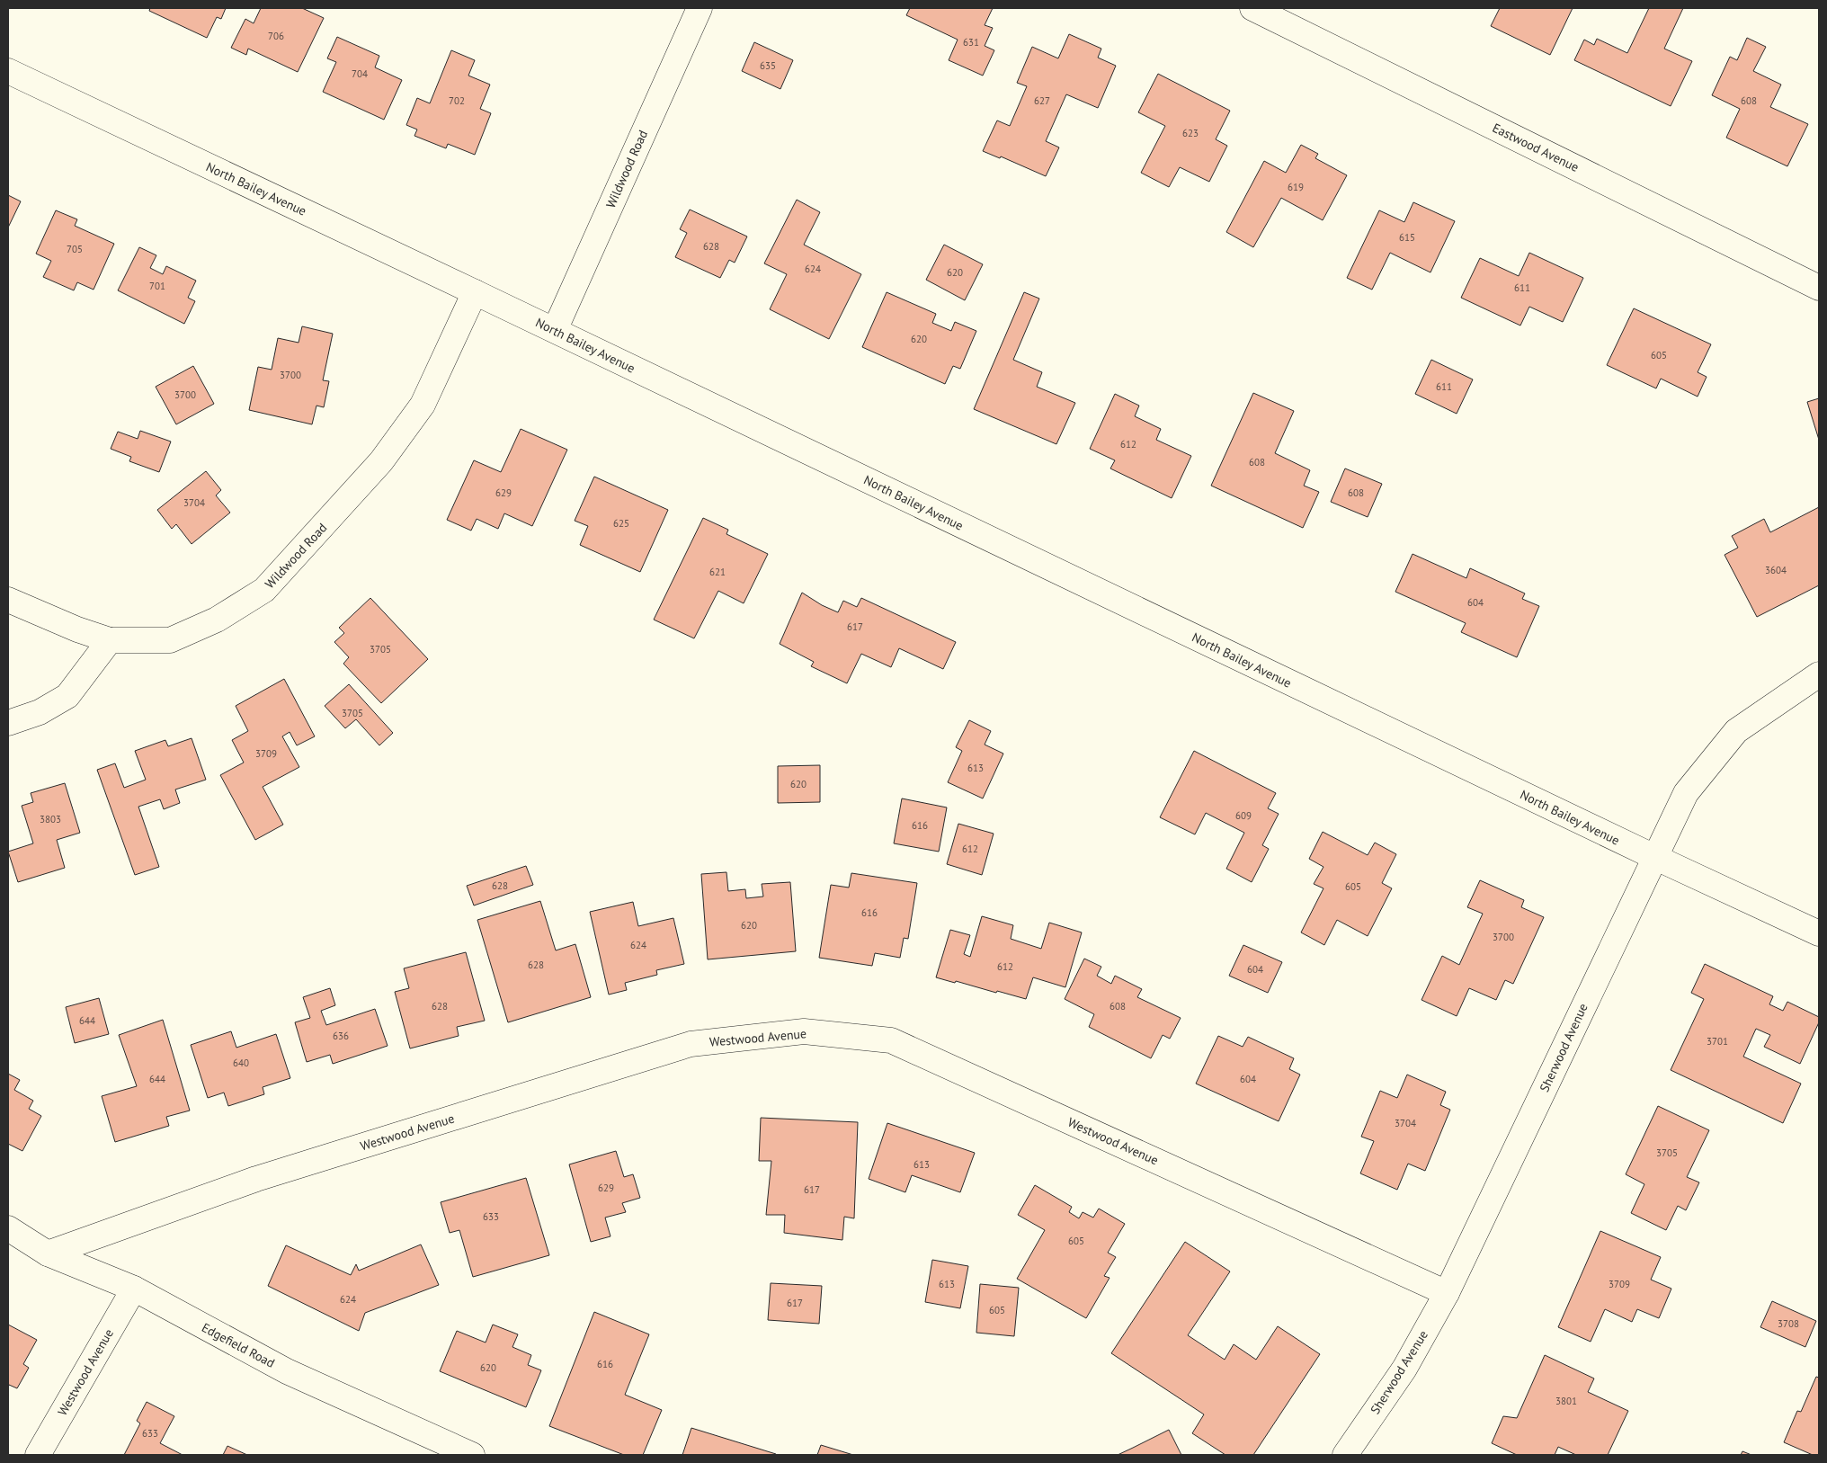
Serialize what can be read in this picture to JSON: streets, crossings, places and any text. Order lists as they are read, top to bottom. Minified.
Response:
{"streets":{"street":["Eastwood Avenue","Wildwood Road","North Bailey Avenue","Westwood Avenue","Sherwood Avenue","Edgefield Road"]},"crossings":[["Wildwood Road","North Bailey Avenue"],["North Bailey Avenue","Sherwood Avenue"],["Westwood Avenue","Sherwood Avenue"],["Westwood Avenue","Edgefield Road"]],"house_numbers":["706","631","635","704","702","627","608","623","619","615","628","705","624","620","701","611","620","605","3700","611","3700","612","608","629","608","3704","625","3604","621","604","617","3705","3705","3709","613","620","609","3803","616","612","628","605","616","620","3700","624","628","612","604","628","608","644","636","3701","640","644","604","3704","3705","613","629","617","633","605","613","3709","624","617","605","3708","616","620","3801","633"]}
